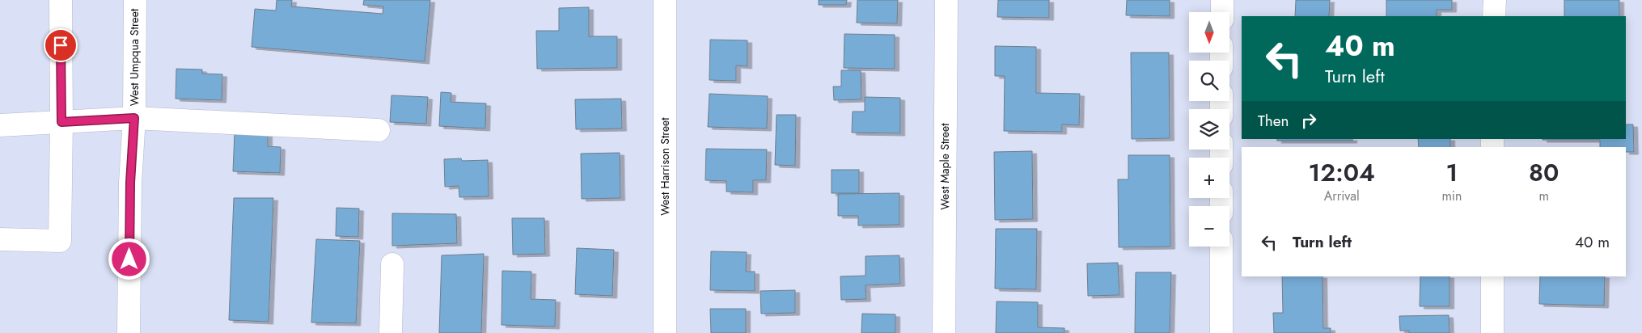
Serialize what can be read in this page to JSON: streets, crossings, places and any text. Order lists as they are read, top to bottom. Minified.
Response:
{"streets":{"street":["West Umpqua Street","West Harrison Street","West Maple Street"]},"north":"bottom","page":{"map_buttons":["+","−"],"turn":["40 m","Turn left"],"then":"Then","eta":["12:04","Arrival","1","min","80","m"],"list":[{"name":"Turn left","value":"40 m"}]}}
